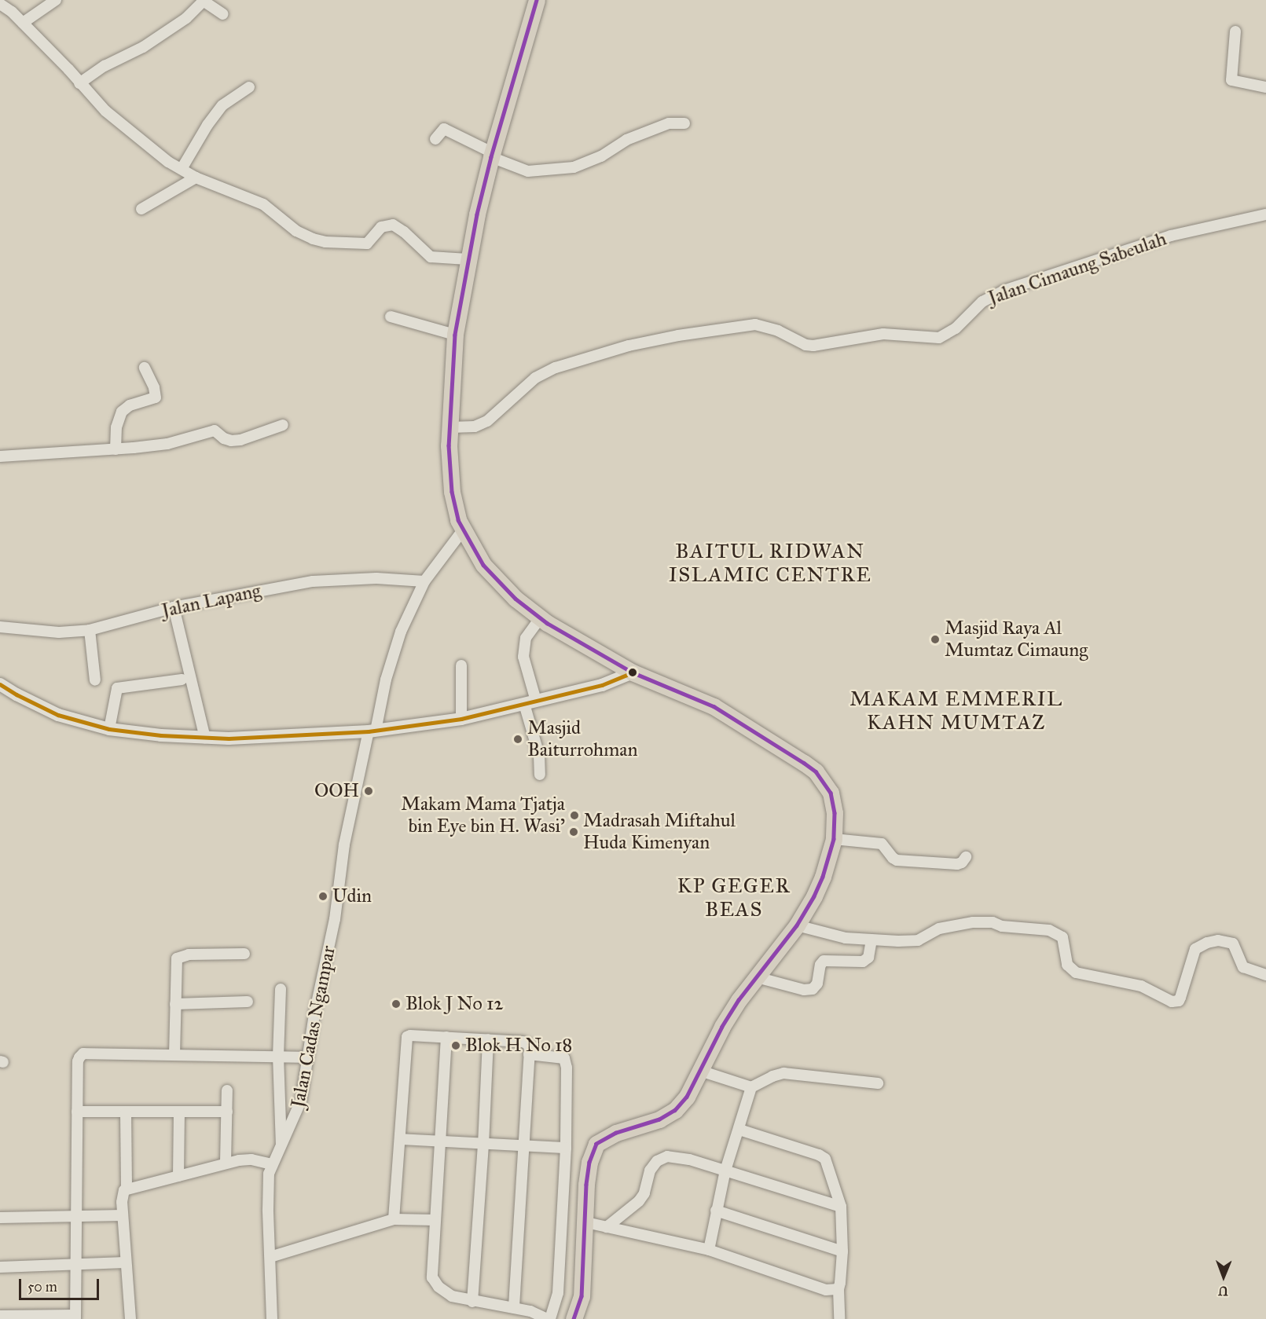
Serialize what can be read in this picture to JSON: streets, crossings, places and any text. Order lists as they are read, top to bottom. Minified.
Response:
{"streets":{"street":["Jalan Cimaung Sabeulah","Jalan Lapang","Jalan Cadas Ngampar"]},"crossings":[["Jalan Lapang","Jalan Cadas Ngampar"]],"districts":["BAITUL RIDWAN ISLAMIC CENTRE","MAKAM EMMERIL KAHN MUMTAZ","KP GEGER BEAS"],"places":["Masjid Raya Al Mumtaz Cimaung","Masjid Baiturrohman","OOH","Makam Mama Tjatja bin Eye bin H. Wasi'","Madrasah Miftahul Huda Kimenyan","Udin","Blok J No 12","Blok H No 18"],"scale_bar":"50 m","north":"bottom"}
